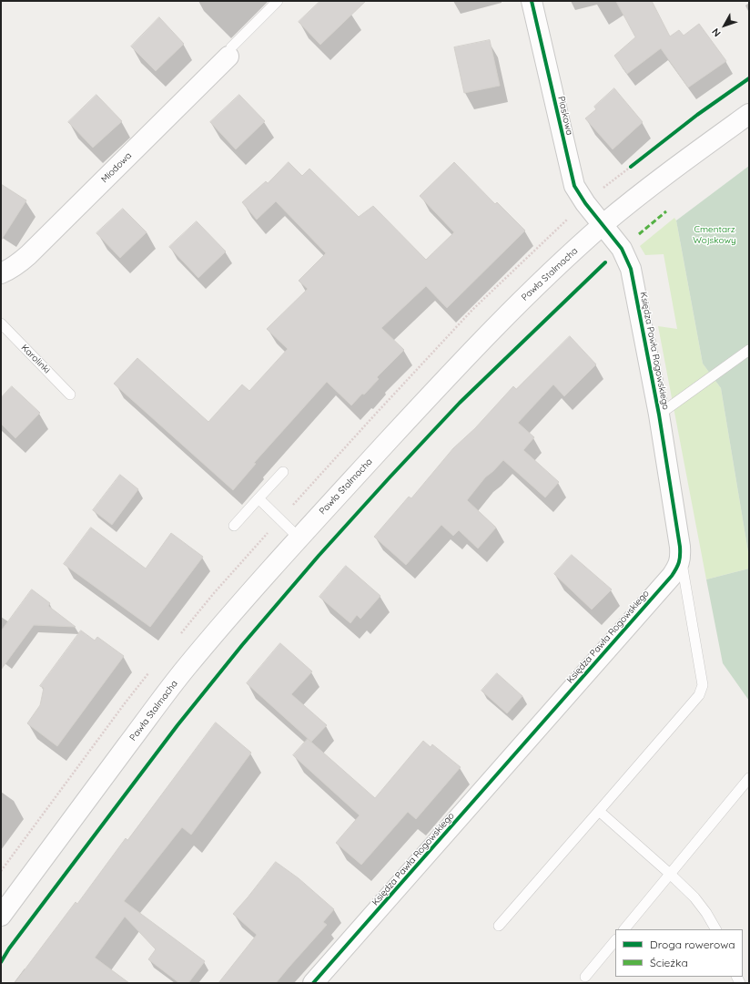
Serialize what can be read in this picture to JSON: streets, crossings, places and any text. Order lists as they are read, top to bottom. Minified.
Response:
{"streets":{"street":["Piaskowa","Miodowa","Pawła Stalmacha","Księdza Pawła Rogowskiego"],"lane":["Karolinki"]},"crossings":[["Piaskowa","Pawła Stalmacha"],["Piaskowa","Księdza Pawła Rogowskiego"],["Pawła Stalmacha","Księdza Pawła Rogowskiego"]],"parks":["Cmentarz Wojskowy"],"legend":["Droga rowerowa","Ścieżka"],"north":"bottom left"}
